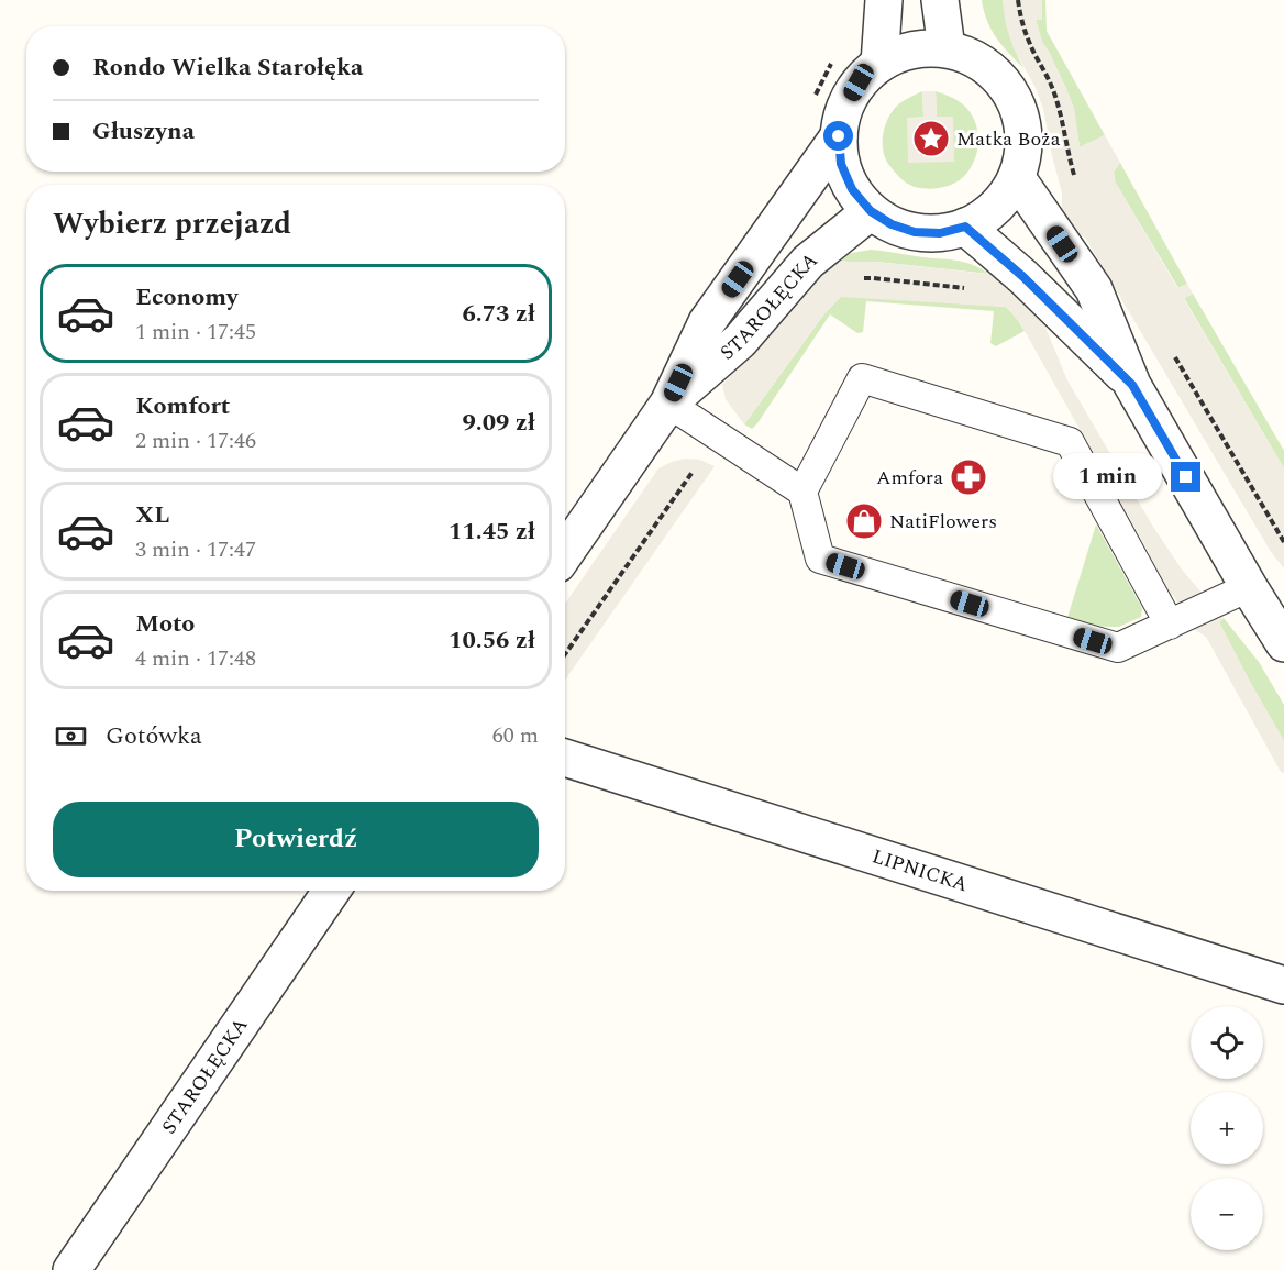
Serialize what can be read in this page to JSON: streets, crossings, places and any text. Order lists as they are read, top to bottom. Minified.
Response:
{"streets":{"street":["STAROŁĘCKA","LIPNICKA"]},"places":{"place":["Matka Boża"],"pharmacy":["Amfora"],"shop":["NatiFlowers"]},"page":{"banner":["Rondo Wielka Starołęka","Głuszyna"],"heading":"Wybierz przejazd","list":[{"name":"Economy","note":"1 min · 17:45","value":"6.73 zł"},{"name":"Komfort","note":"2 min · 17:46","value":"9.09 zł"},{"name":"XL","note":"3 min · 17:47","value":"11.45 zł"},{"name":"Moto","note":"4 min · 17:48","value":"10.56 zł"}],"bubble":"1 min","pay":["Gotówka","60 m"],"buttons":"Potwierdź","map_buttons":["+","−"]}}
